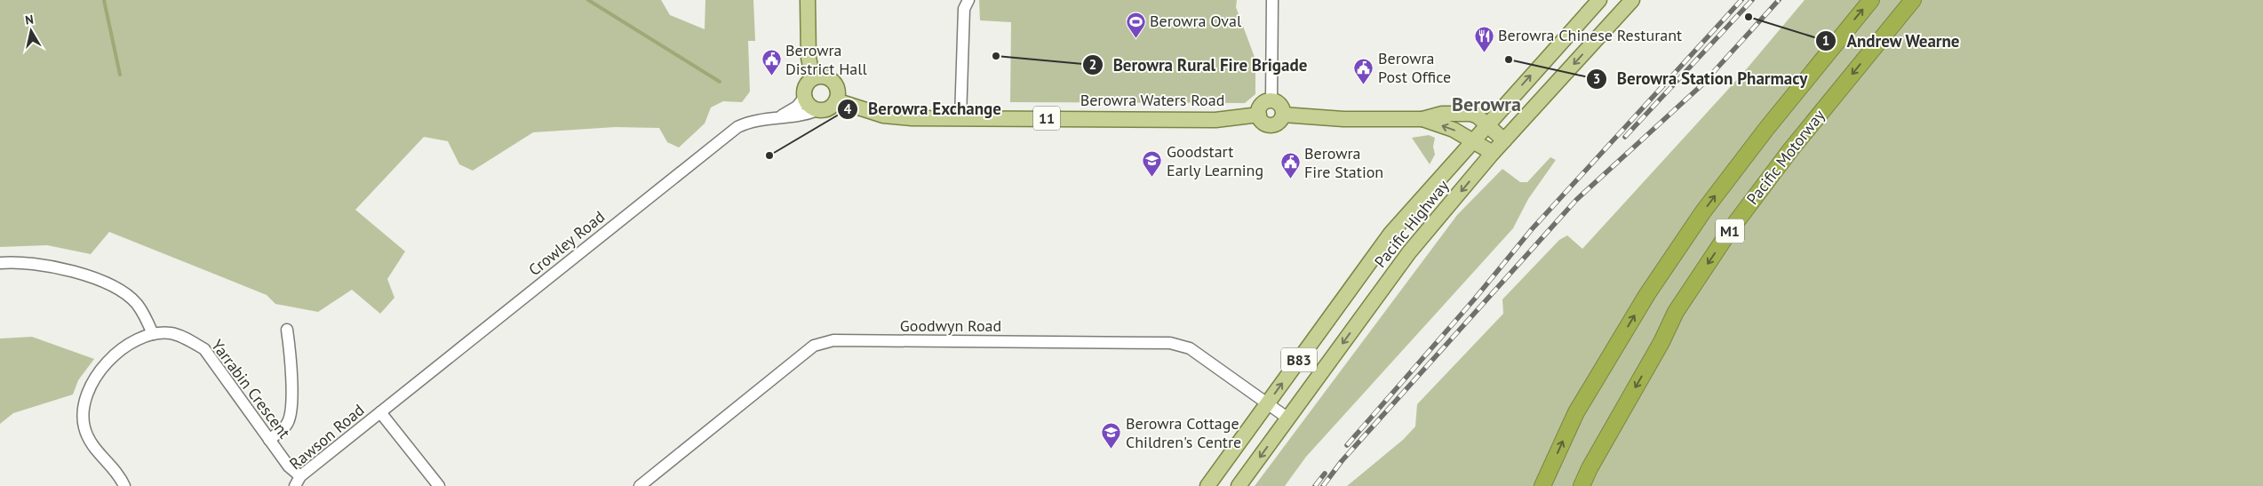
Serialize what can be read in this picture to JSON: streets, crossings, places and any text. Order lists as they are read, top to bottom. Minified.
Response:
{"streets":{"highway":["Pacific Motorway","M1"],"main road":["Berowra Waters Road","11","Pacific Highway","B83"],"street":["Crowley Road","Goodwyn Road","Yarrabin Crescent","Rawson Road"]},"crossings":[["Berowra Waters Road","Crowley Road"],["Pacific Highway","Goodwyn Road"],["Crowley Road","Rawson Road"],["Yarrabin Crescent","Rawson Road"]],"districts":["Berowra"],"places":{"other":["Andrew Wearne","Berowra Rural Fire Brigade","Berowra Station Pharmacy","Berowra Exchange"],"sports":["Berowra Oval"],"restaurant":["Berowra Chinese Resturant"],"public building":["Berowra District Hall","Berowra Post Office","Berowra Fire Station"],"school or university":["Goodstart Early Learning","Berowra Cottage Children's Centre"]},"north":"top"}
